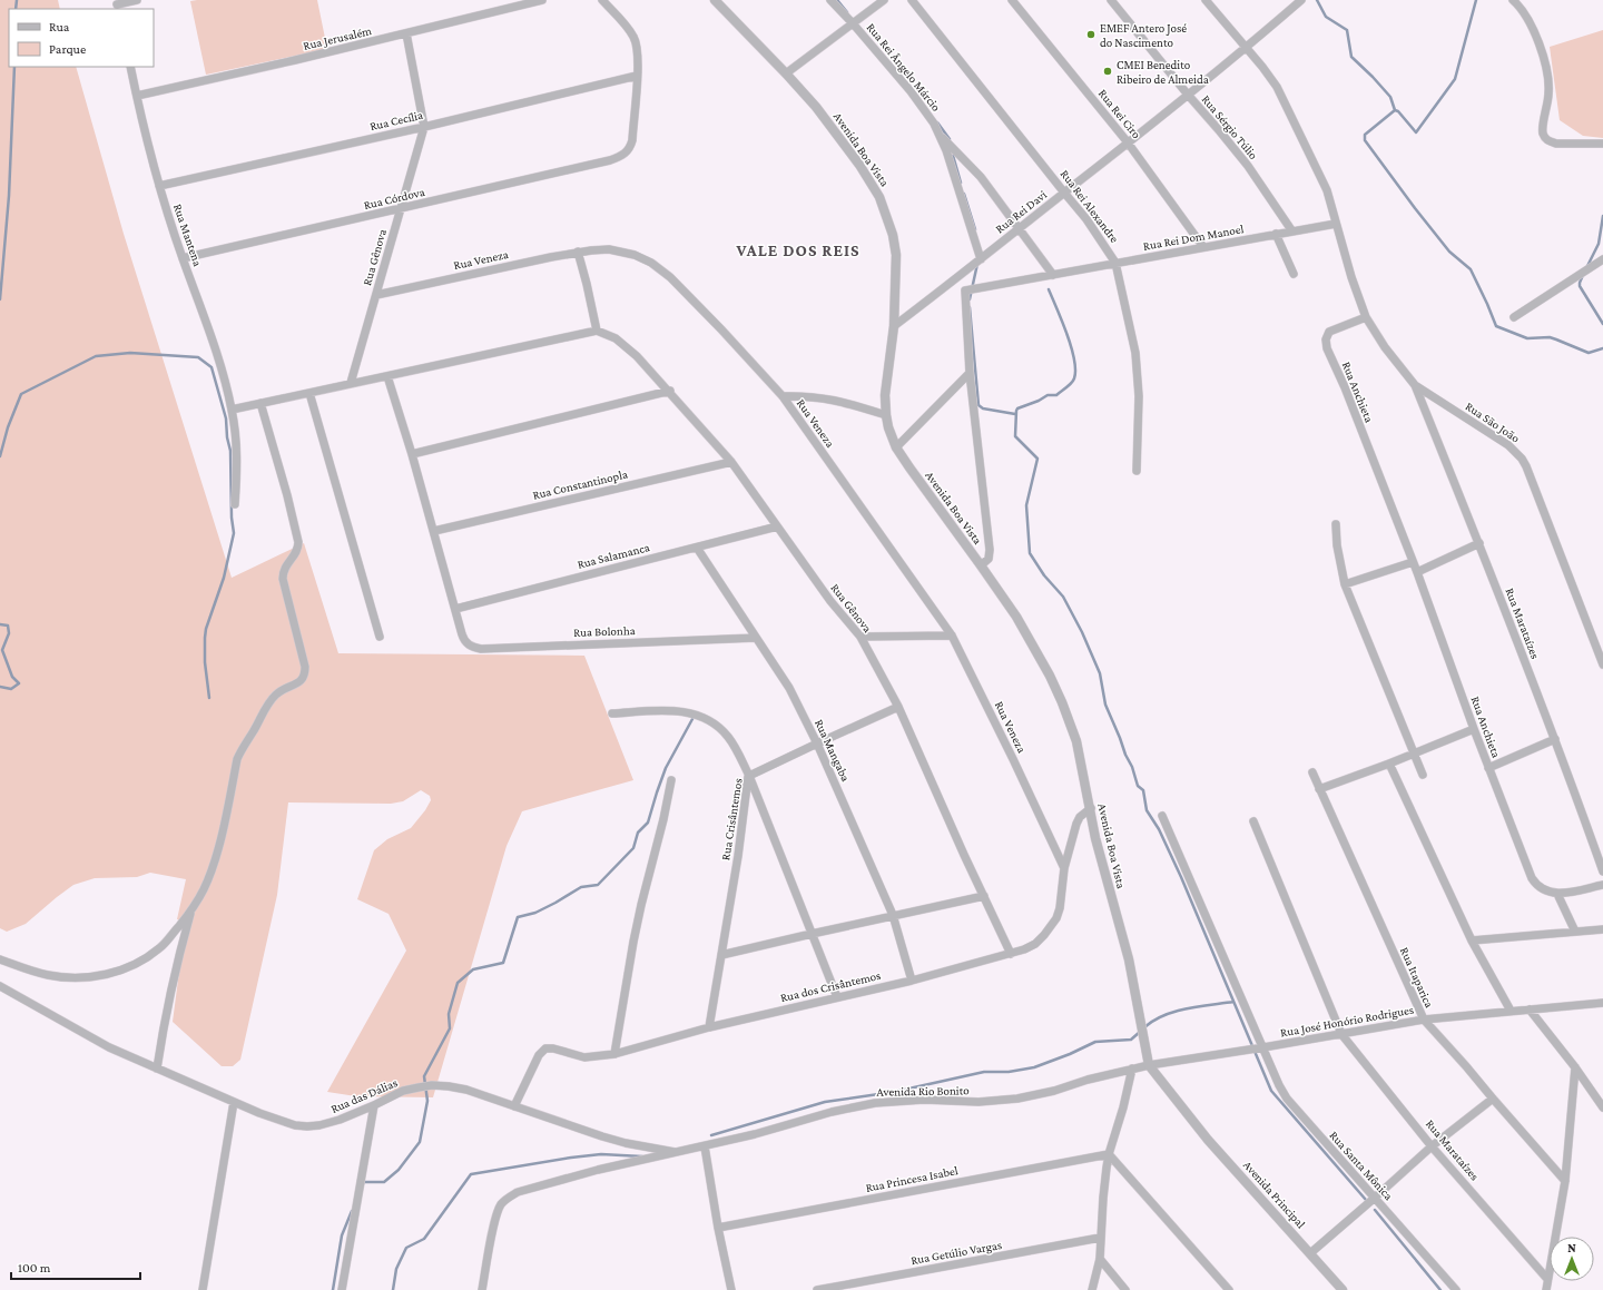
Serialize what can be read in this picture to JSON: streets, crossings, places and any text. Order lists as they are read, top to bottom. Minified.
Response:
{"streets":{"street":["Rua Jerusalém","Rua Rei Ângelo Márcio","Rua Rei Ciro","Rua Cecília","Rua Sérgio Túlio","Avenida Boa Vista","Rua Córdova","Rua Rei Alexandre","Rua Rei Davi","Rua Mantena","Rua Rei Dom Manoel","Rua Gênova","Rua Veneza","Rua Anchieta","Rua São João","Rua Constantinopla","Rua Salamanca","Rua Marataízes","Rua Bolonha","Rua Mangaba","Rua Crisântemos","Rua Itaparica","Rua dos Crisântemos","Rua José Honório Rodrigues","Avenida Rio Bonito","Rua das Dálias","Rua Santa Mônica","Rua Princesa Isabel","Avenida Principal","Rua Getúlio Vargas"]},"crossings":[["Rua Jerusalém","Rua Mantena"],["Rua Jerusalém","Rua Gênova"],["Rua Rei Ângelo Márcio","Rua Rei Davi"],["Rua Rei Ciro","Rua Rei Davi"],["Rua Rei Ciro","Rua Rei Dom Manoel"],["Rua Cecília","Rua Córdova"],["Rua Cecília","Rua Mantena"],["Rua Cecília","Rua Gênova"],["Rua Sérgio Túlio","Rua Rei Davi"],["Rua Sérgio Túlio","Rua Rei Dom Manoel"],["Avenida Boa Vista","Rua Rei Davi"],["Avenida Boa Vista","Rua dos Crisântemos"],["Avenida Boa Vista","Rua José Honório Rodrigues"],["Avenida Boa Vista","Avenida Rio Bonito"],["Avenida Boa Vista","Avenida Principal"],["Rua Córdova","Rua Mantena"],["Rua Córdova","Rua Gênova"],["Rua Rei Alexandre","Rua Rei Davi"],["Rua Rei Alexandre","Rua Rei Dom Manoel"],["Rua Rei Davi","Rua São João"],["Rua Rei Dom Manoel","Rua São João"],["Rua Gênova","Rua Veneza"],["Rua Gênova","Rua Constantinopla"],["Rua Gênova","Rua Salamanca"],["Rua Gênova","Rua Crisântemos"],["Rua Gênova","Rua dos Crisântemos"],["Rua Veneza","Rua dos Crisântemos"],["Rua Anchieta","Rua São João"],["Rua São João","Rua Marataízes"],["Rua Salamanca","Rua Bolonha"],["Rua Salamanca","Rua Mangaba"],["Rua Marataízes","Rua José Honório Rodrigues"],["Rua Bolonha","Rua Mangaba"],["Rua Mangaba","Rua Crisântemos"],["Rua Mangaba","Rua dos Crisântemos"],["Rua Crisântemos","Rua dos Crisântemos"],["Rua Itaparica","Rua José Honório Rodrigues"],["Rua dos Crisântemos","Rua das Dálias"],["Rua José Honório Rodrigues","Avenida Rio Bonito"],["Rua José Honório Rodrigues","Rua Santa Mônica"],["Rua José Honório Rodrigues","Avenida Principal"],["Avenida Rio Bonito","Rua das Dálias"],["Avenida Rio Bonito","Avenida Principal"]],"districts":["VALE DOS REIS"],"places":["EMEF Antero José do Nascimento","CMEI Benedito Ribeiro de Almeida"],"legend":["Rua","Parque"],"scale_bar":"100 m","north":"top"}
